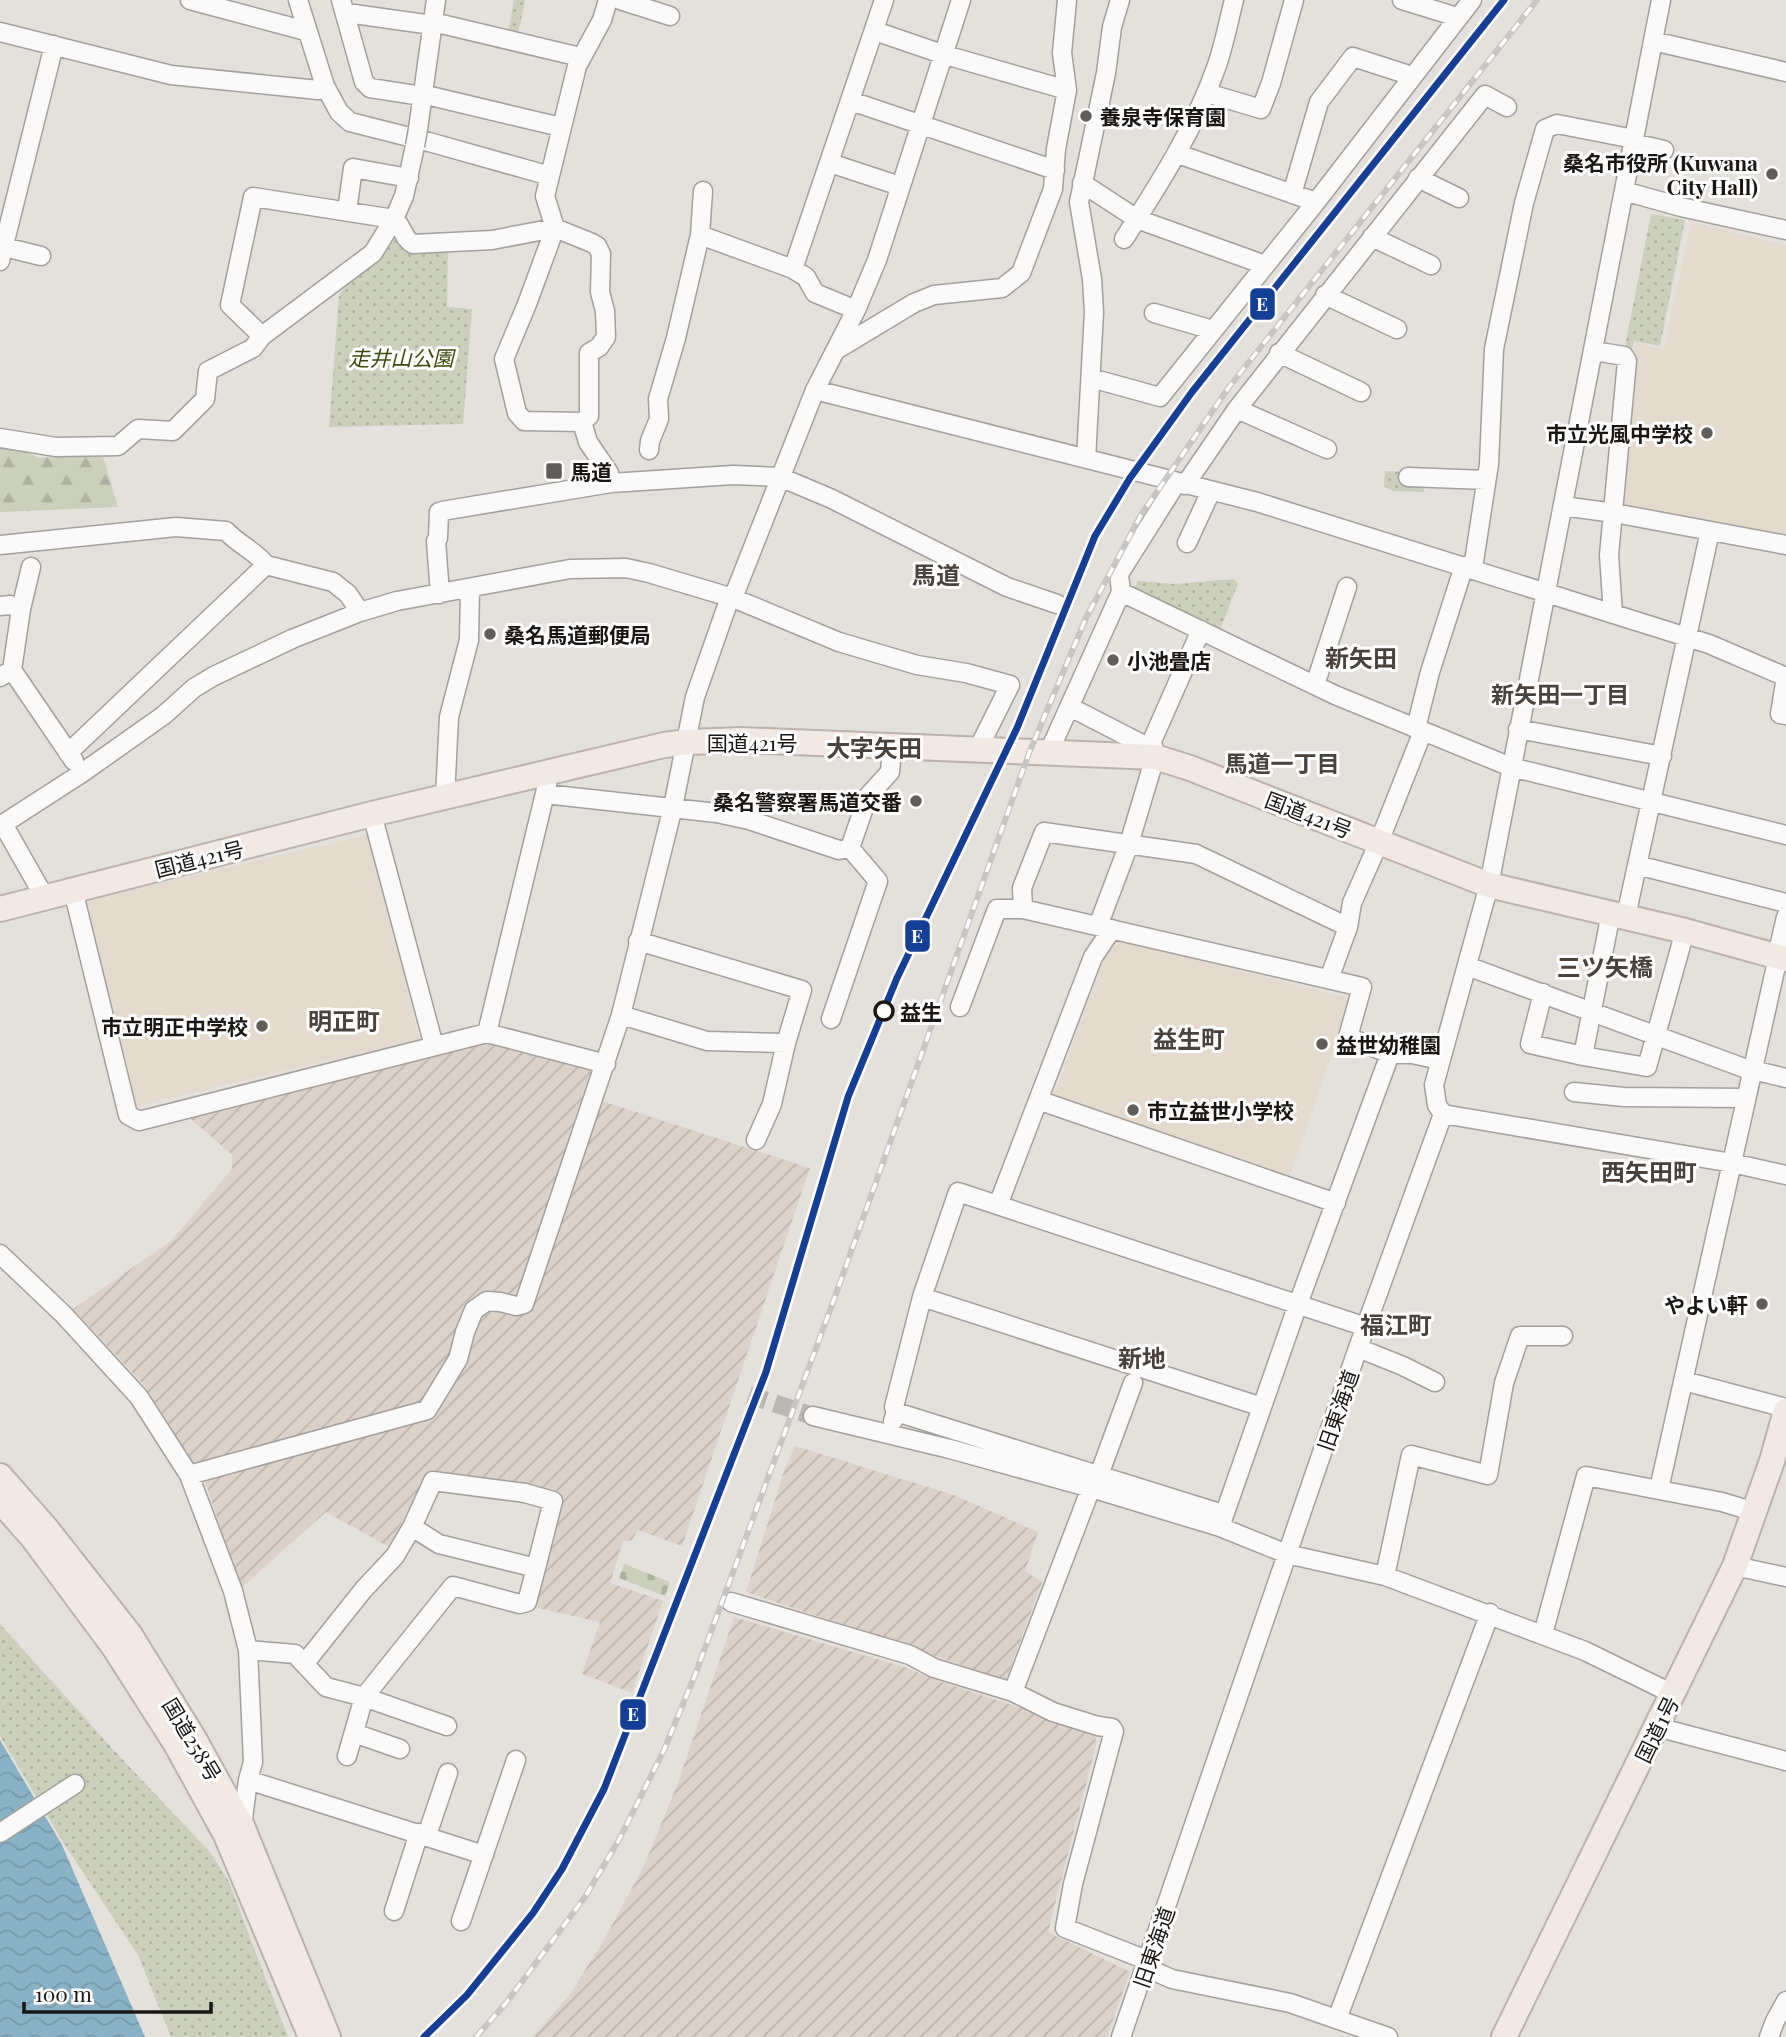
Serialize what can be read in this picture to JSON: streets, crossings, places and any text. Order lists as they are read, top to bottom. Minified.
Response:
{"streets":{"highway":["国道421号","国道1号","国道258号"],"street":["旧東海道"]},"districts":["馬道","新矢田","新矢田一丁目","大字矢田","馬道一丁目","三ツ矢橋","明正町","益生町","西矢田町","福江町","新地"],"parks":["走井山公園"],"places":{"other":["養泉寺保育園","桑名市役所 (Kuwana City Hall)","市立光風中学校","桑名馬道郵便局","小池畳店","桑名警察署馬道交番","益生","市立明正中学校","益世幼稚園","市立益世小学校","やよい軒"],"transit":["馬道"]},"lines":["transit line E"],"scale_bar":"100 m"}
